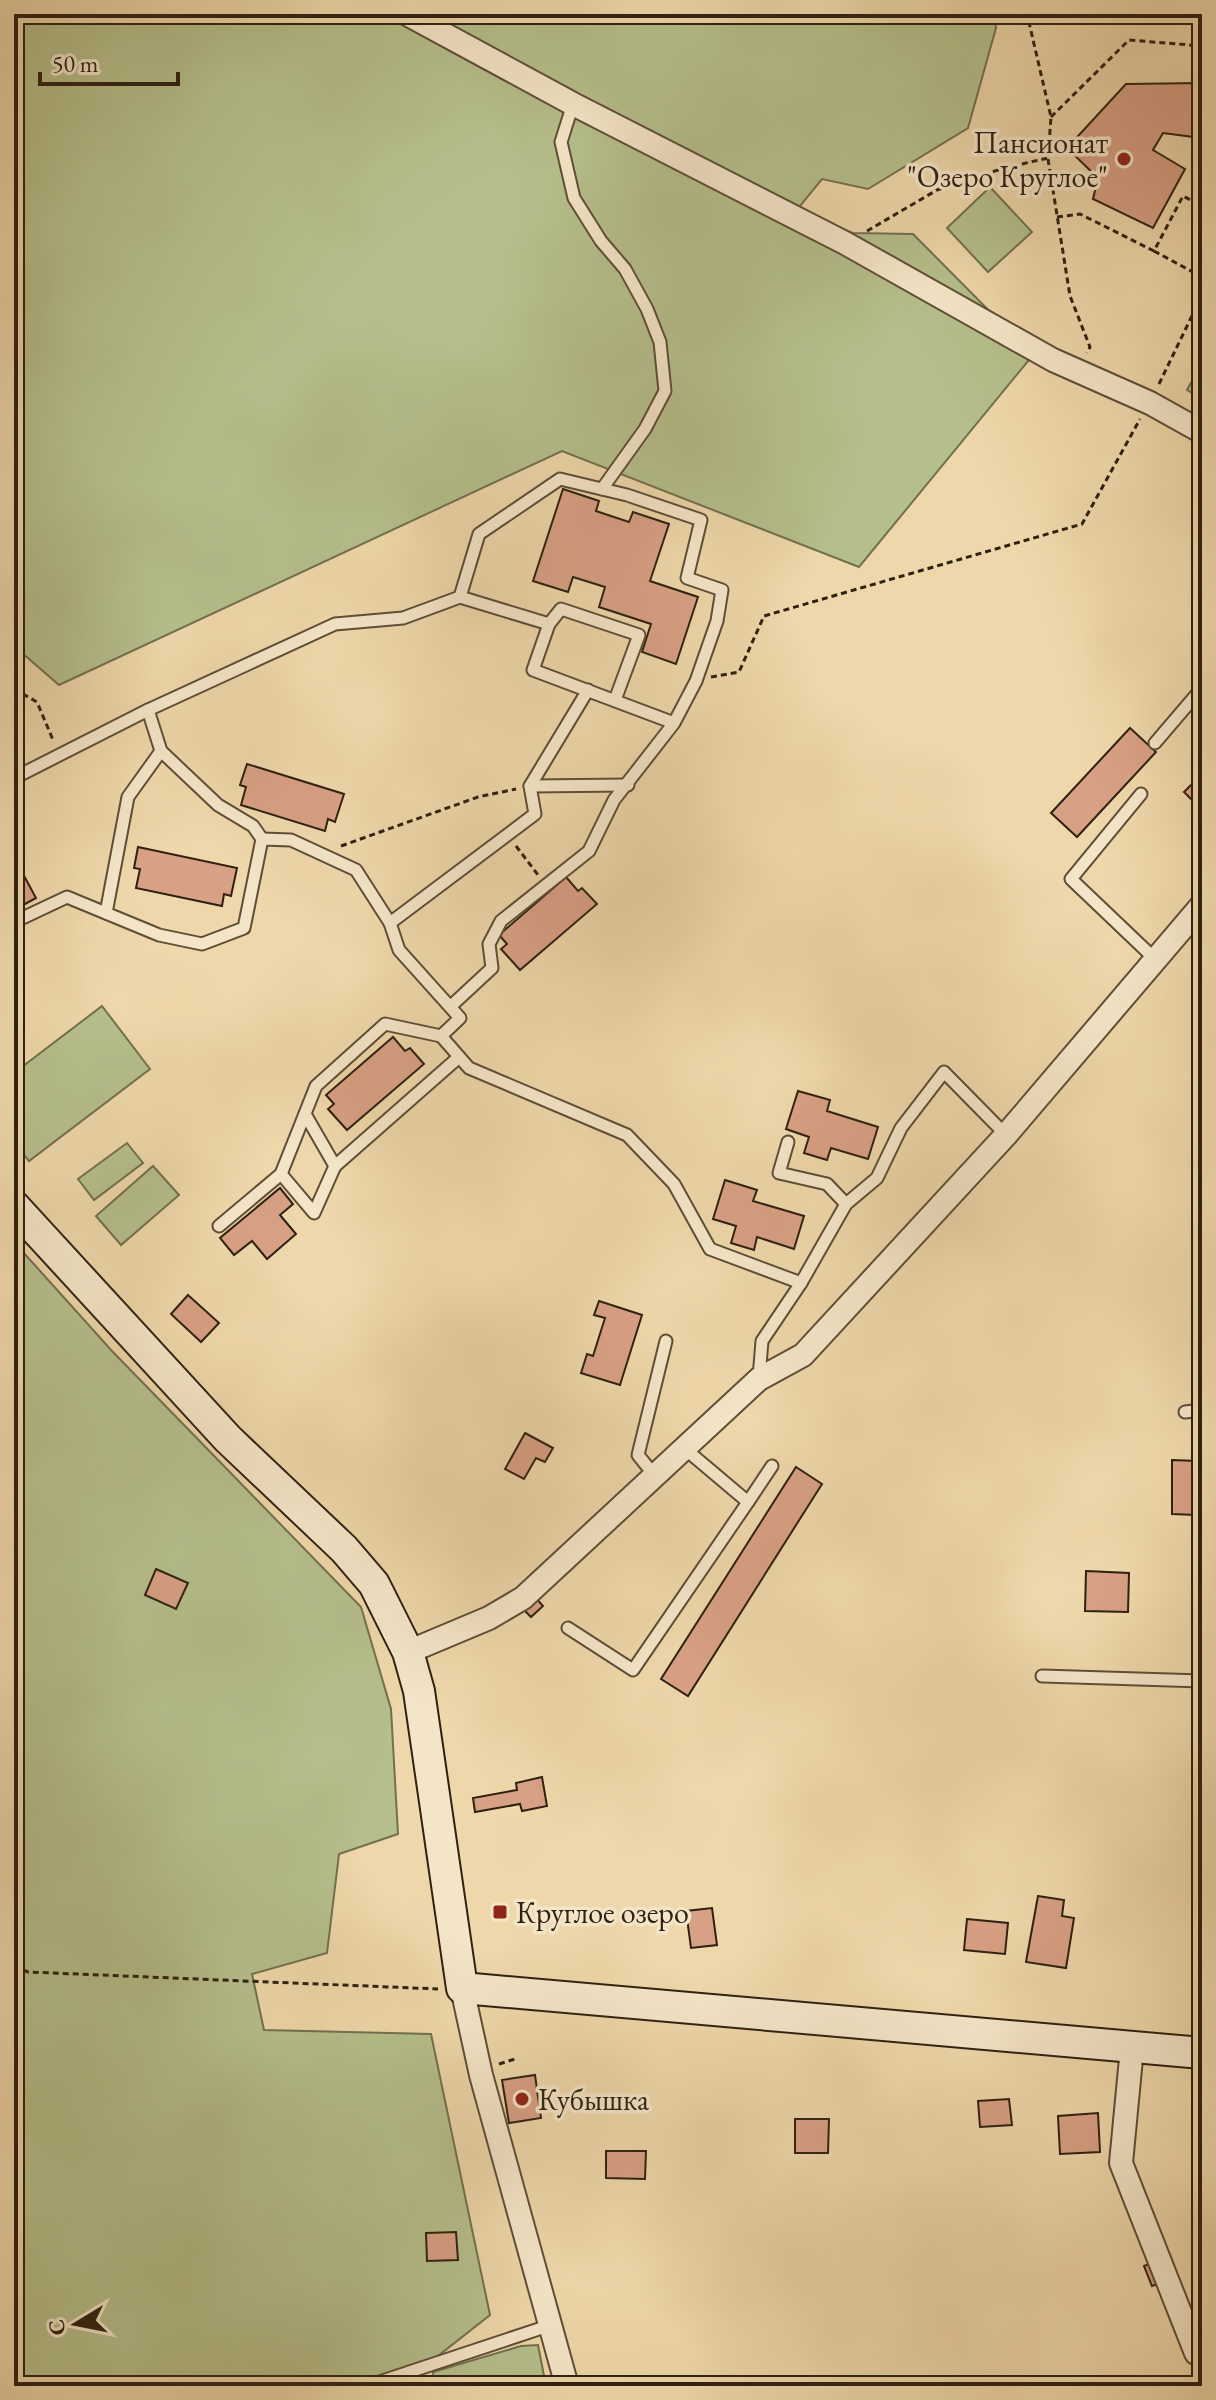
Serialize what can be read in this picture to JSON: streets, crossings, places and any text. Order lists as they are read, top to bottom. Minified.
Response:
{"places":{"other":["Пансионат \"Озеро Круглое\"","Кубышка"],"transit":["Круглое озеро"]},"scale_bar":"50 m","north":"left"}
